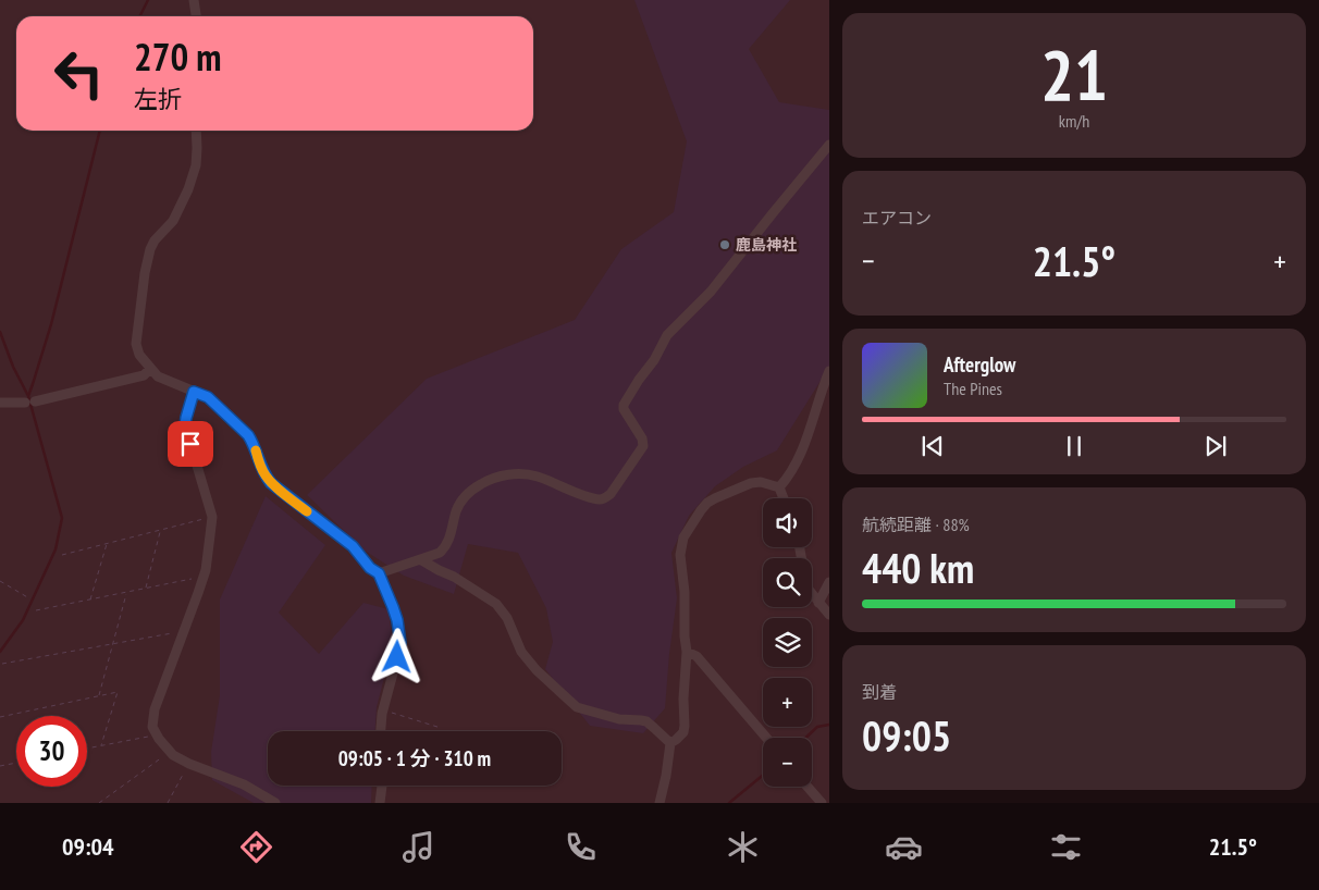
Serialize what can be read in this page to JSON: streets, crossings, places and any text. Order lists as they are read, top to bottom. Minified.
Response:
{"places":["鹿島神社"],"page":{"tile":[["21","km/h"],"エアコン",["航続距離 · 88%","440 km"],["到着","09:05"]],"turn":["270 m","左折"],"heat":["−","21.5°","+"],"song":["Afterglow","The Pines"],"map_buttons":["+","−"],"limit":"30","trip":"09:05 · 1 分 · 310 m","tabs":["09:04","21.5°"]}}
